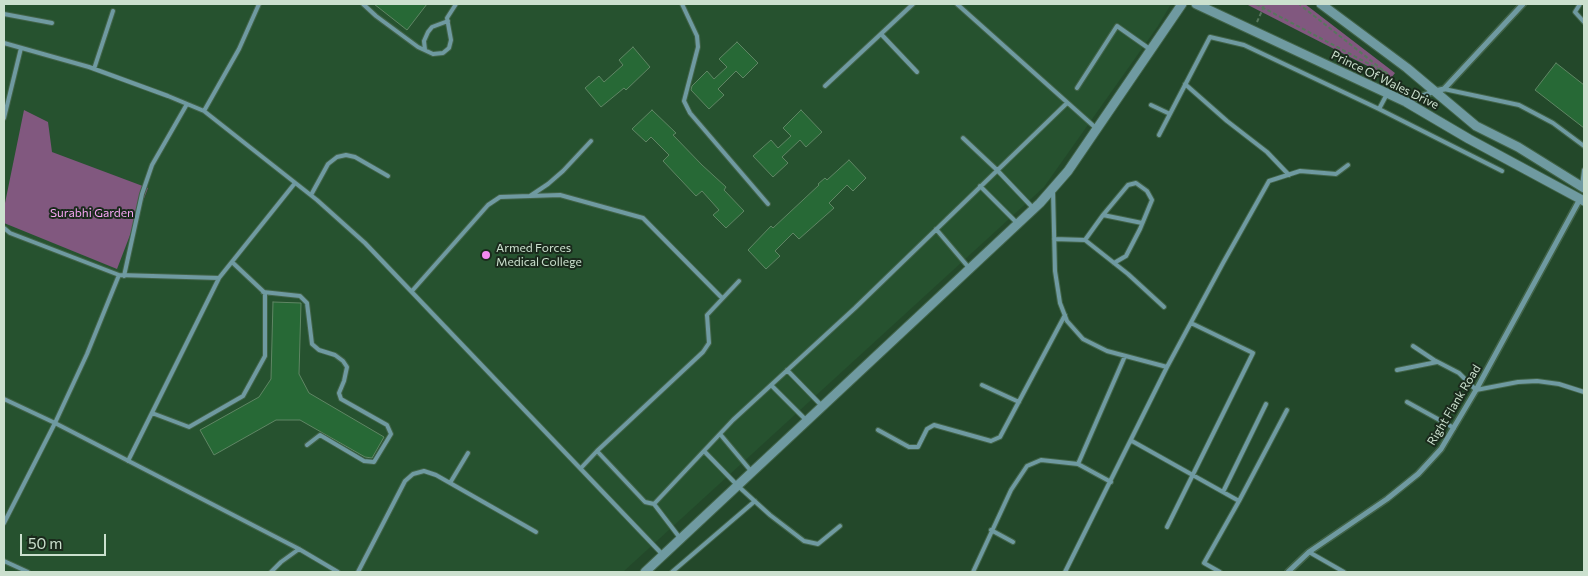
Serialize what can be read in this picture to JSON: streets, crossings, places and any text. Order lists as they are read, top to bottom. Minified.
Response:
{"streets":{"street":["Prince Of Wales Drive","Right Flank Road"]},"crossings":[["Prince Of Wales Drive","Right Flank Road"]],"parks":["Surabhi Garden"],"places":["Armed Forces Medical College"],"scale_bar":"50 m"}
